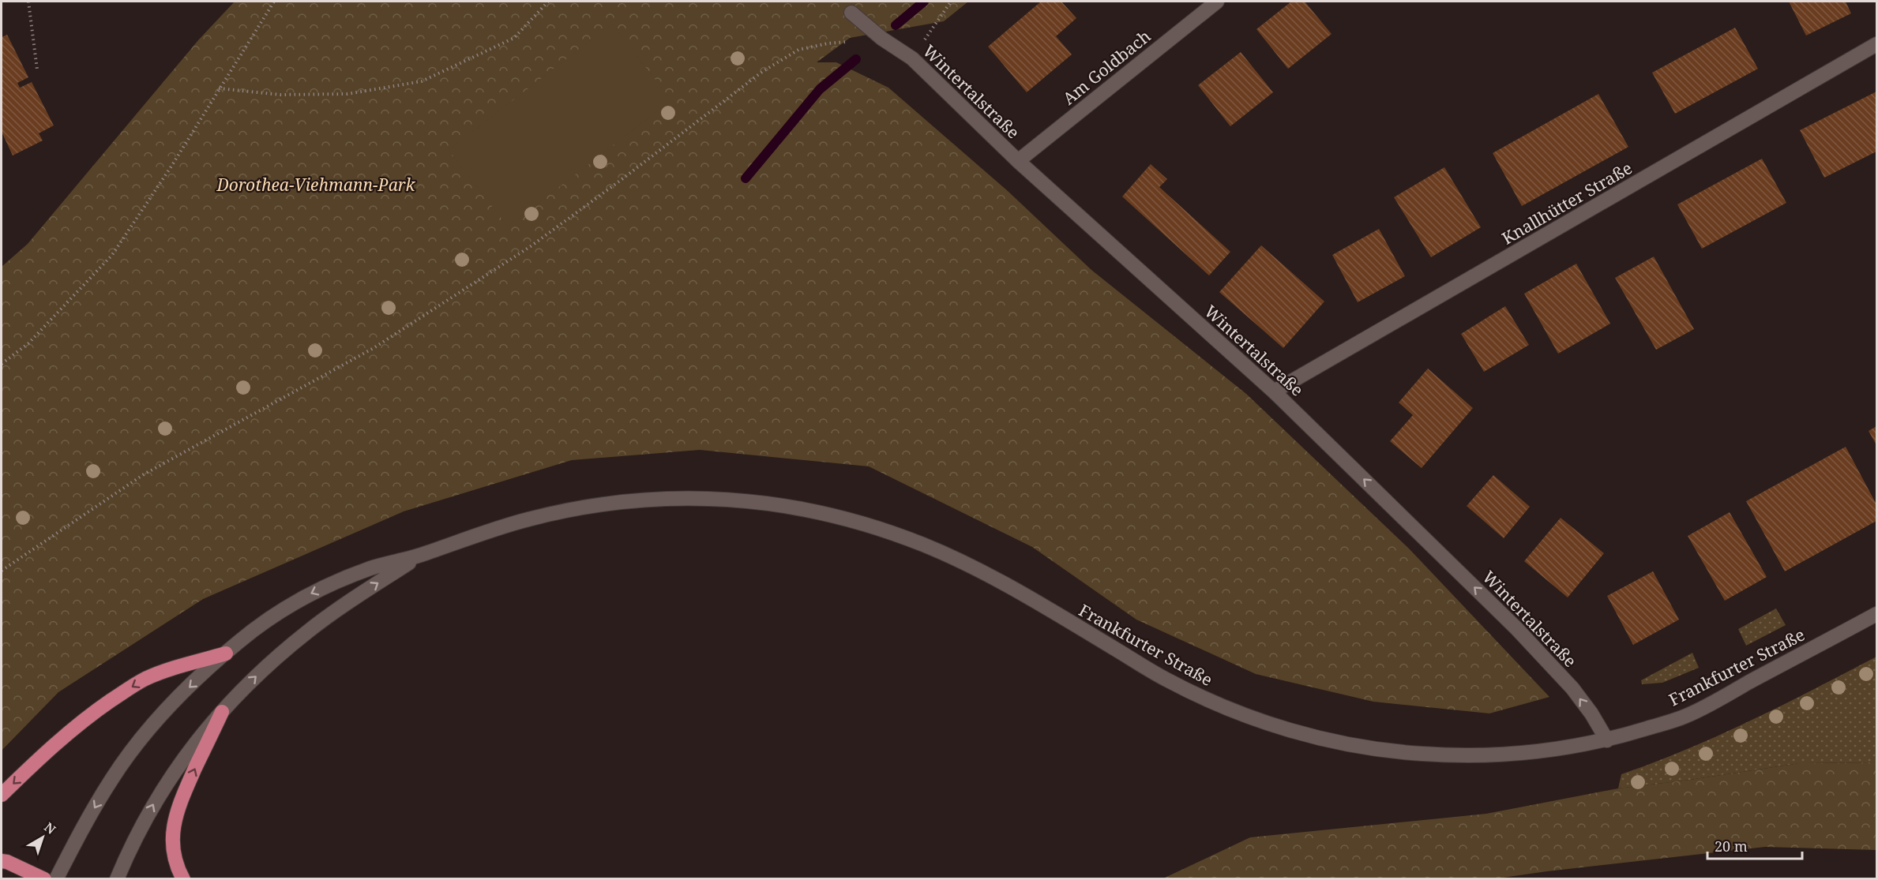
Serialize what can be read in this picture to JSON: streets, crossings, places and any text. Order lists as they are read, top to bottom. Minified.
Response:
{"streets":{"main road":["Am Goldbach","Wintertalstraße","Knallhütter Straße","Frankfurter Straße"]},"crossings":[["Am Goldbach","Wintertalstraße"],["Wintertalstraße","Knallhütter Straße"],["Wintertalstraße","Frankfurter Straße"]],"one_way":["Wintertalstraße"],"parks":["Dorothea-Viehmann-Park"],"scale_bar":"20 m","north":"top right"}
